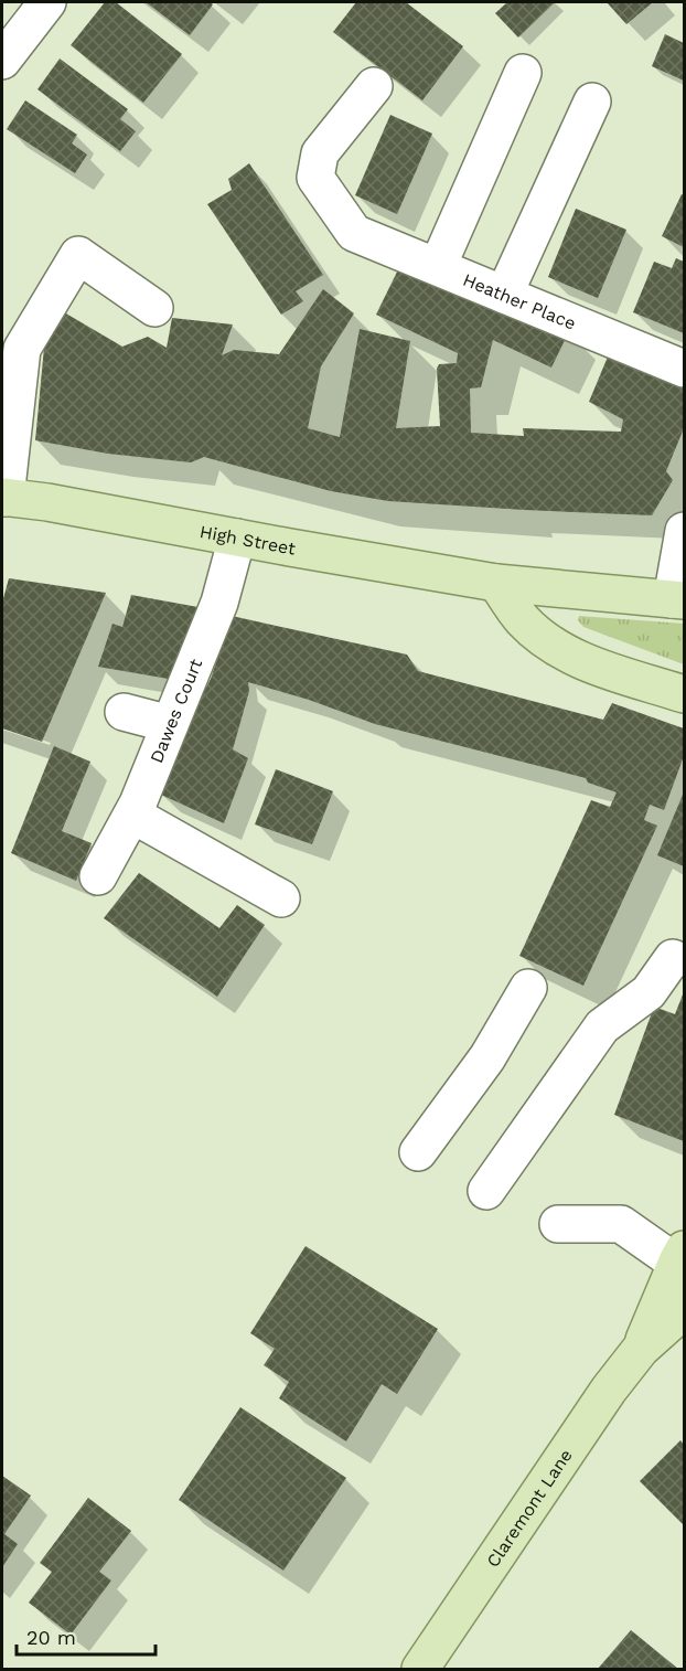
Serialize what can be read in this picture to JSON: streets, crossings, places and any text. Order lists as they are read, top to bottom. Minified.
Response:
{"streets":{"main road":["High Street","Claremont Lane"],"street":["Heather Place","Dawes Court"]},"crossings":[["High Street","Dawes Court"]],"scale_bar":"20 m"}
